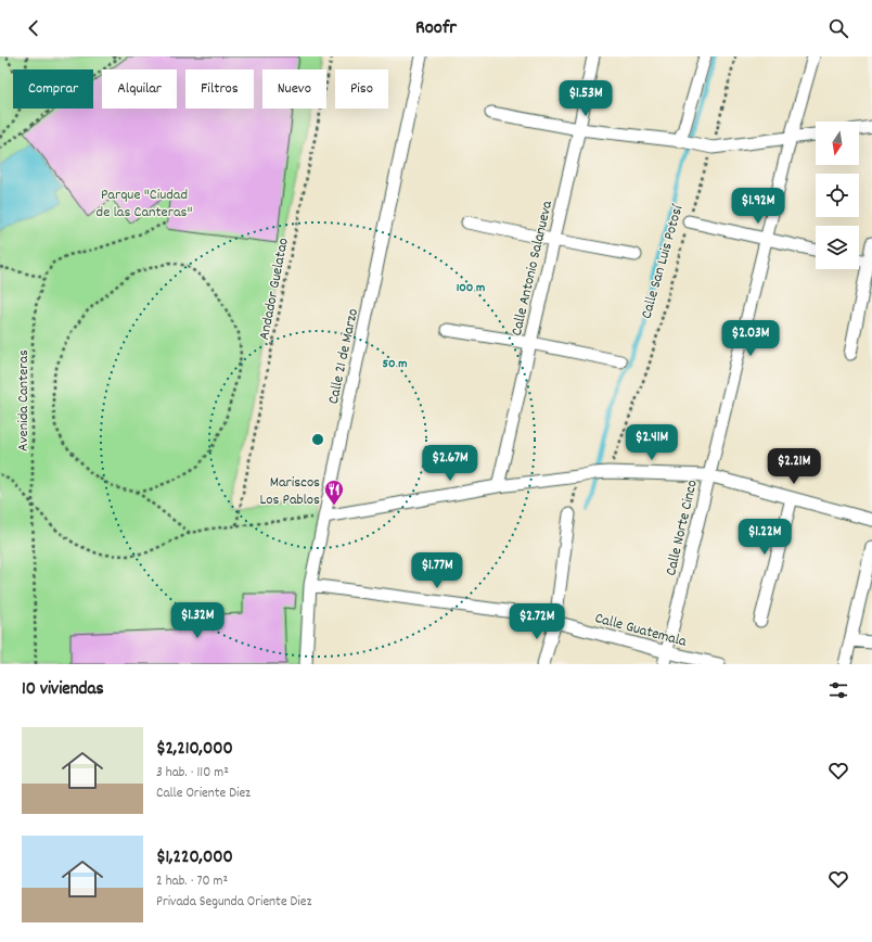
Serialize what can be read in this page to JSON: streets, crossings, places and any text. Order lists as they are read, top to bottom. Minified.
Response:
{"streets":{"street":["Calle Antonio Salanueva","Calle 21 de Marzo","Calle Norte Cinco","Calle Guatemala"],"path":["Calle San Luis Potosí","Andador Guelatao","Avenida Canteras"]},"crossings":[["Calle 21 de Marzo","Calle Guatemala"],["Calle Norte Cinco","Calle Guatemala"]],"parks":["Parque \"Ciudad de las Canteras\""],"places":{"restaurant":["Mariscos Los Pablos"]},"north":"bottom","page":{"header":"Roofr","chip":["Comprar","Alquilar","Filtros","Nuevo","Piso"],"price":["$1.53M","$1.92M","$2.03M","$2.41M","$2.67M","$2.21M","$1.22M","$1.77M","$1.32M","$2.72M"],"heading":"10 viviendas","list":[{"name":"$2,210,000","note":"3 hab. · 110 m² · Calle Oriente Diez"},{"name":"$1,220,000","note":"2 hab. · 70 m² · Privada Segunda Oriente Diez"}]},"rings":["100 m","50 m"]}
